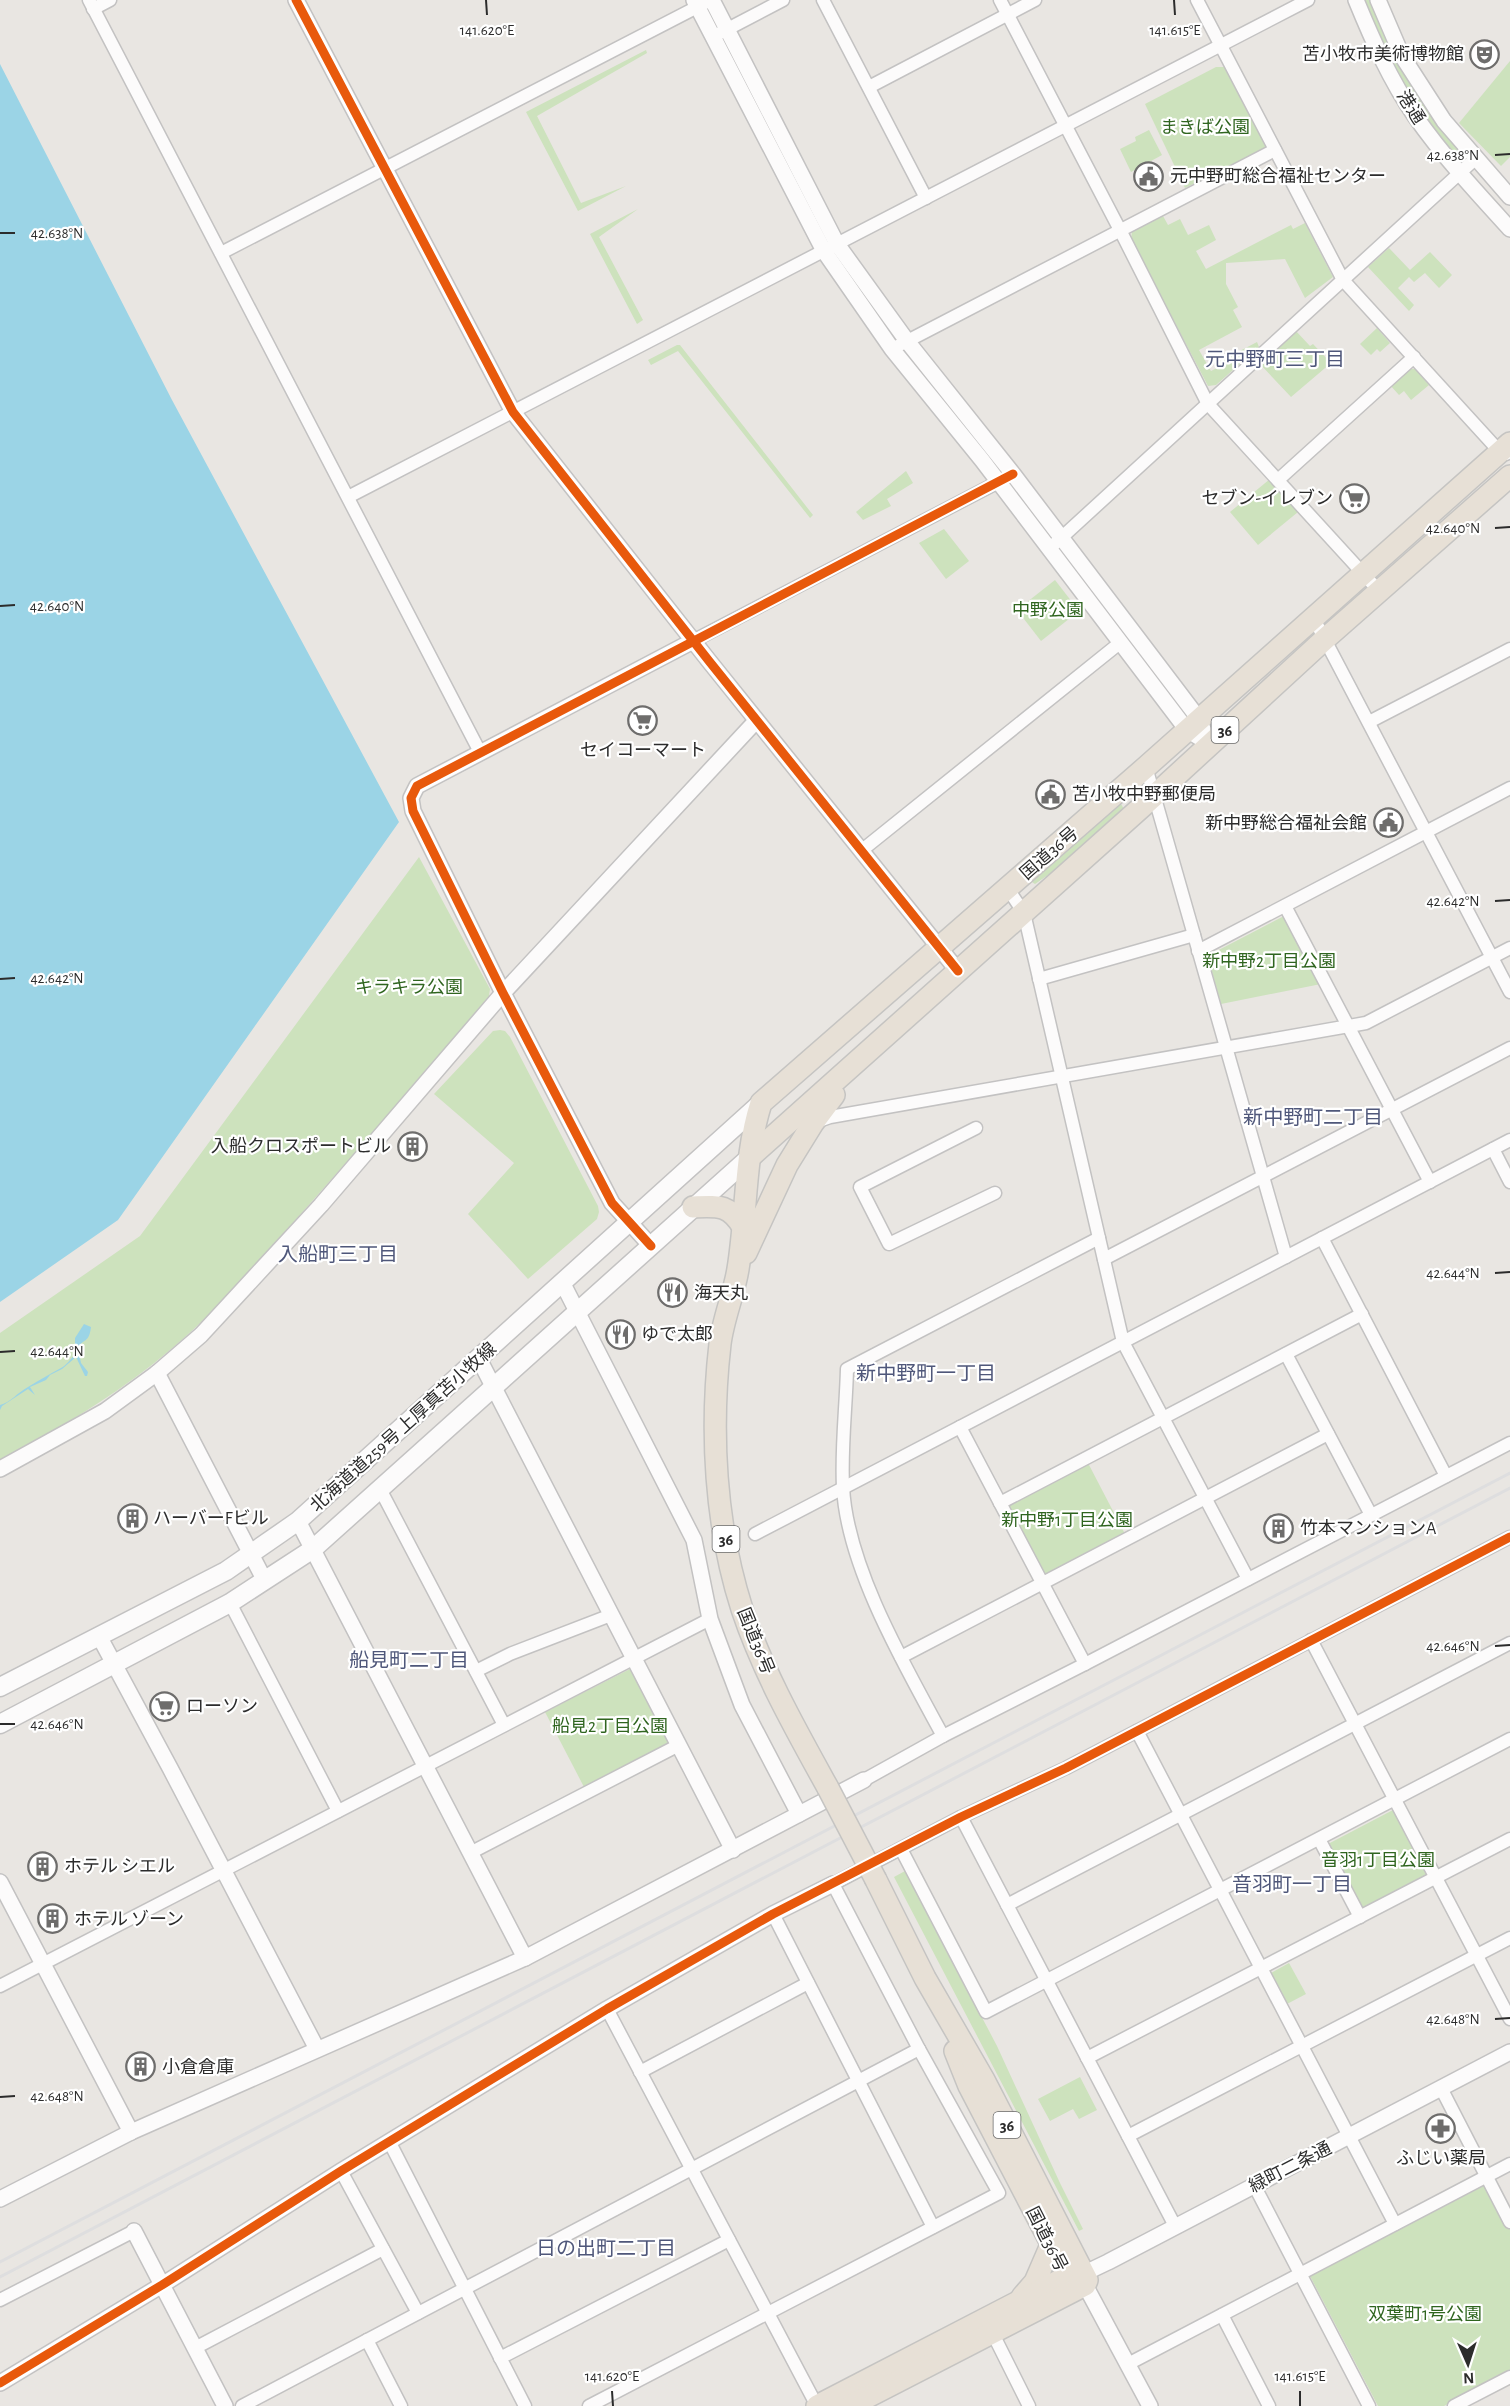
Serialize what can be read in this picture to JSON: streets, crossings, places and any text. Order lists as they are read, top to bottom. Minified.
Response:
{"streets":{"highway":["36","国道36号"],"main road":["北海道道259号 上厚真苫小牧線"],"street":["港通","緑町二条通"]},"crossings":[["36","国道36号"],["36","北海道道259号 上厚真苫小牧線"],["国道36号","北海道道259号 上厚真苫小牧線"],["国道36号","緑町二条通"]],"districts":["元中野町三丁目","新中野町二丁目","入船町三丁目","新中野町一丁目","船見町二丁目","音羽町一丁目","日の出町二丁目"],"parks":["まきば公園","中野公園","新中野2丁目公園","キラキラ公園","新中野1丁目公園","船見2丁目公園","音羽1丁目公園","双葉町1号公園"],"places":{"theatre":["苫小牧市美術博物館"],"public building":["元中野町総合福祉センター","苫小牧中野郵便局","新中野総合福祉会館"],"supermarket":["セブン-イレブン","セイコーマート","ローソン"],"building":["入船クロスポートビル","ハーバーFビル","竹本マンションA","ホテル シエル","ホテル ゾーン","小倉倉庫"],"restaurant":["海天丸","ゆで太郎"],"pharmacy":["ふじい薬局"]},"north":"bottom","coordinates":["141.620°E","141.615°E","42.638°N","42.640°N","42.642°N","42.644°N","42.646°N","42.648°N"]}
